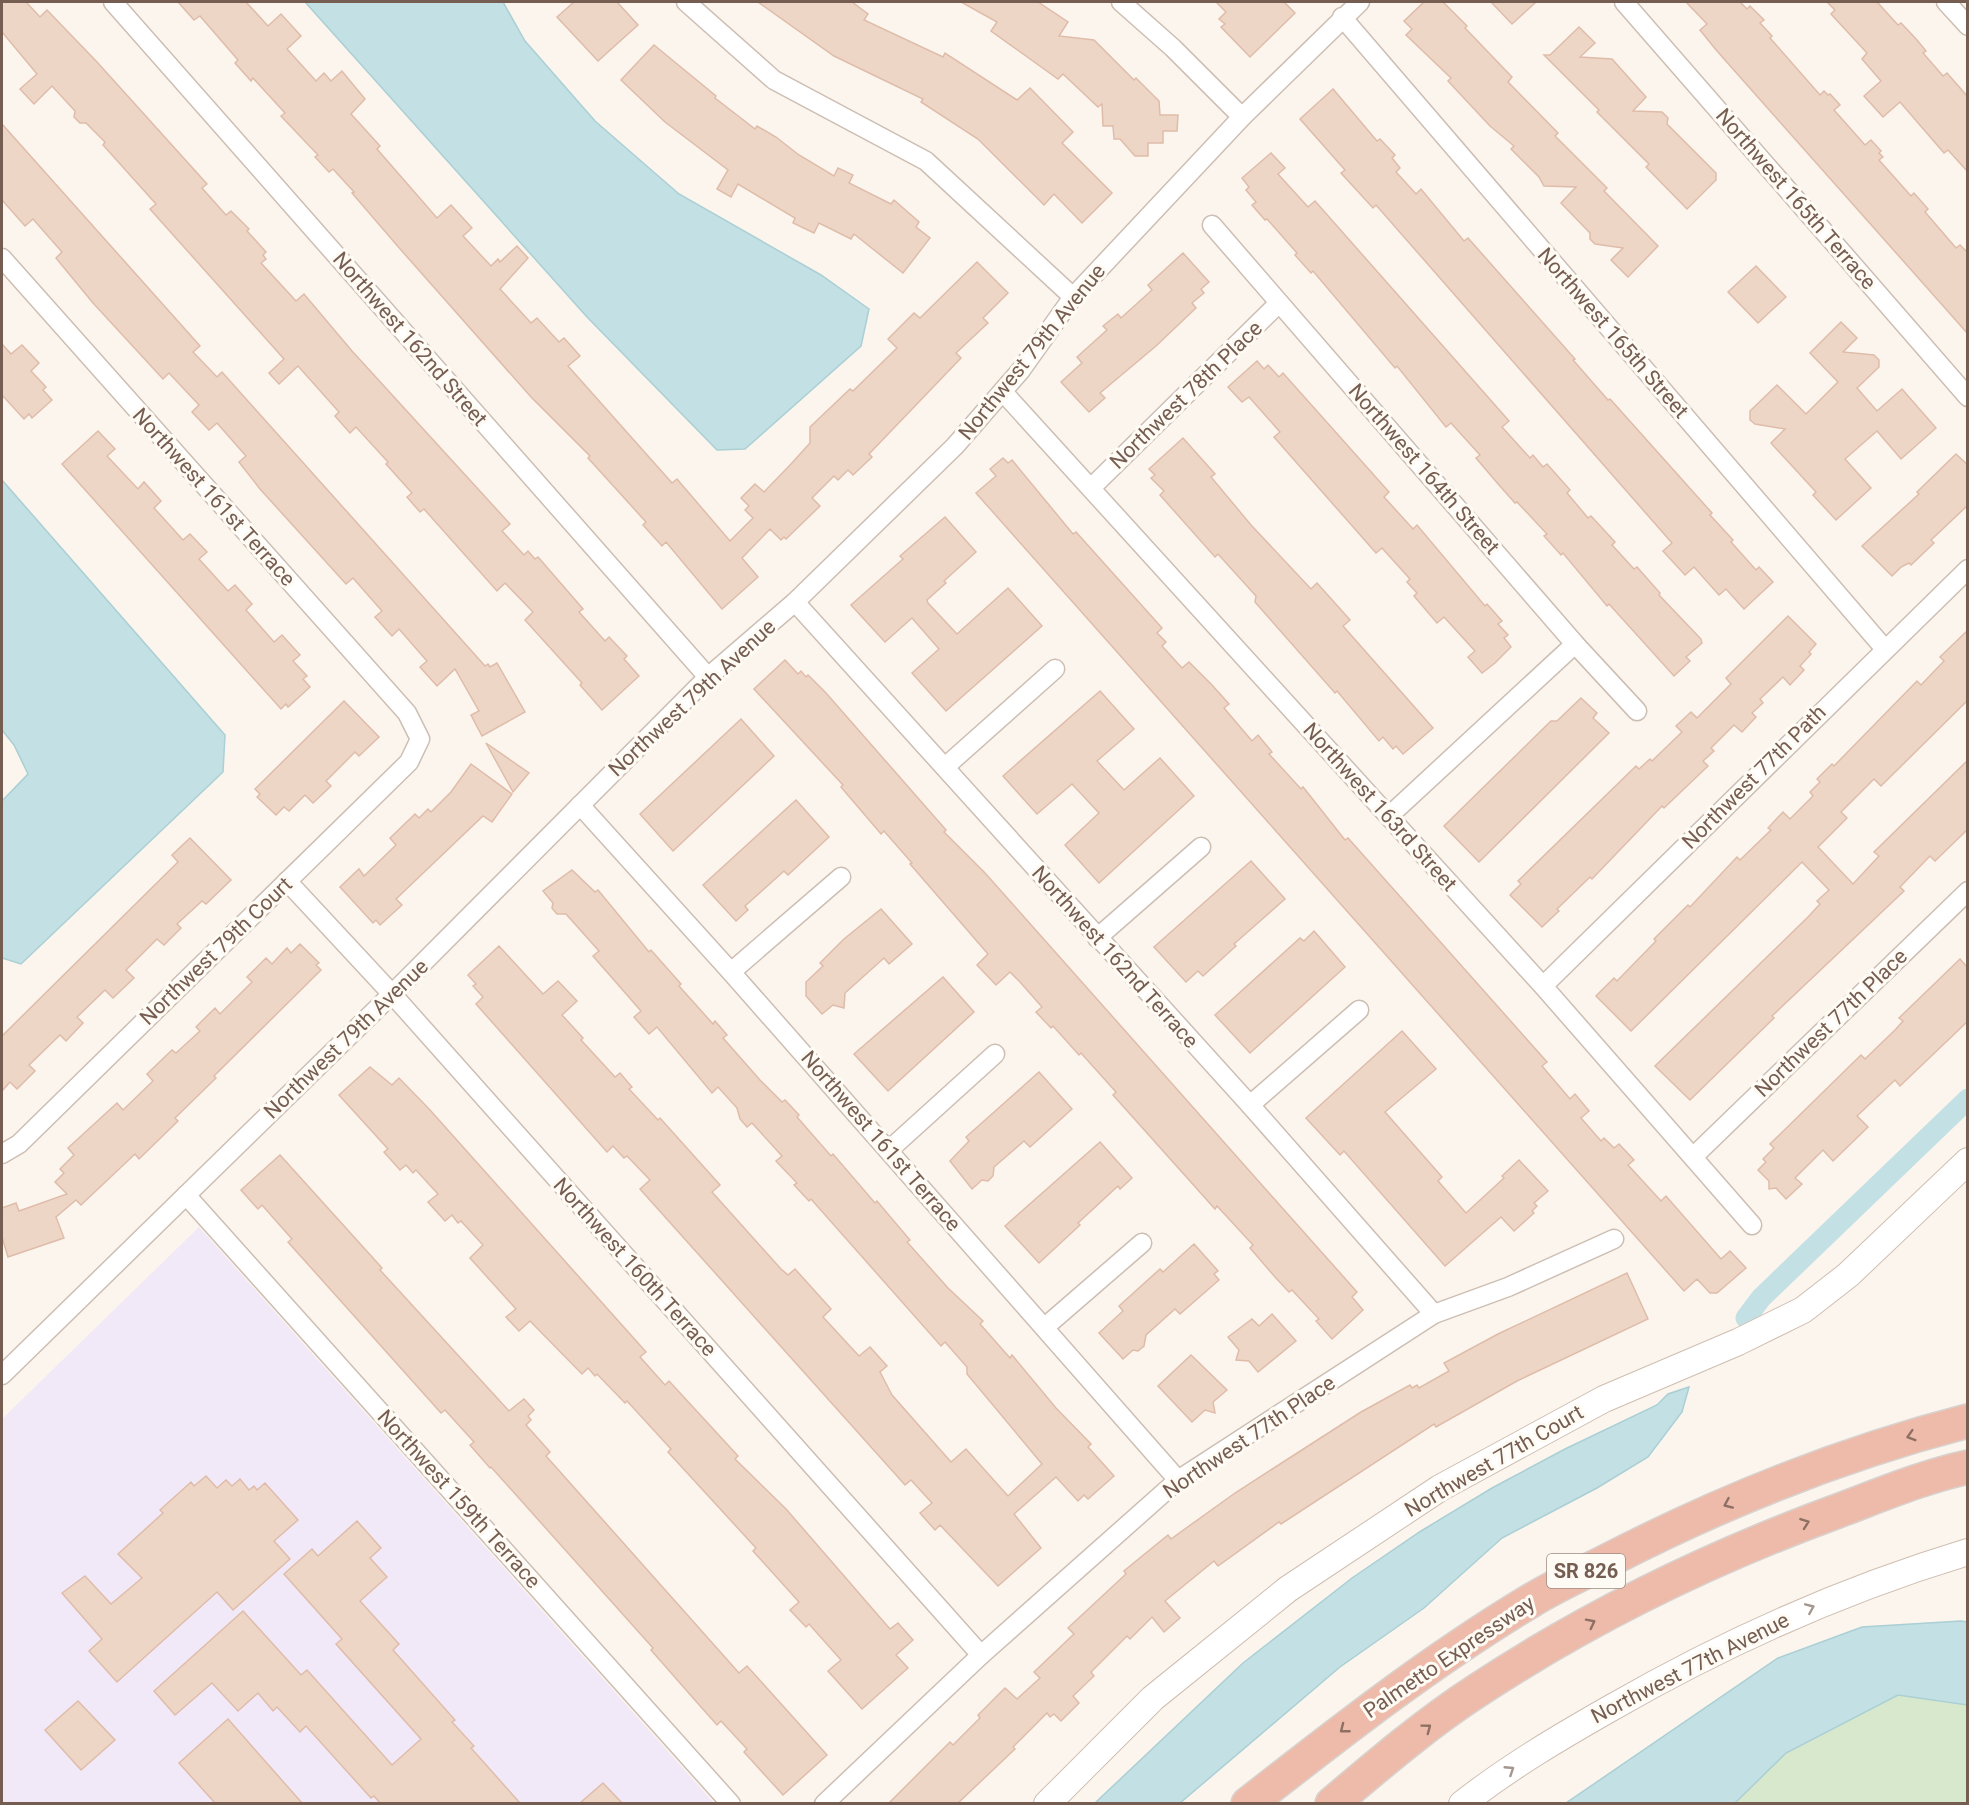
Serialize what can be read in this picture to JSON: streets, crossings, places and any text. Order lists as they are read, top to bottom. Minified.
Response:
{"streets":{"highway":["SR 826","Palmetto Expressway"],"street":["Northwest 165th Terrace","Northwest 165th Street","Northwest 162nd Street","Northwest 79th Avenue","Northwest 78th Place","Northwest 164th Street","Northwest 161st Terrace","Northwest 77th Path","Northwest 163rd Street","Northwest 79th Court","Northwest 162nd Terrace","Northwest 77th Place","Northwest 160th Terrace","Northwest 77th Court","Northwest 159th Terrace","Northwest 77th Avenue"]},"crossings":[["Northwest 165th Street","Northwest 79th Avenue"],["Northwest 165th Street","Northwest 77th Path"],["Northwest 162nd Street","Northwest 79th Avenue"],["Northwest 79th Avenue","Northwest 161st Terrace"],["Northwest 79th Avenue","Northwest 163rd Street"],["Northwest 79th Avenue","Northwest 162nd Terrace"],["Northwest 79th Avenue","Northwest 160th Terrace"],["Northwest 79th Avenue","Northwest 159th Terrace"],["Northwest 78th Place","Northwest 164th Street"],["Northwest 78th Place","Northwest 163rd Street"],["Northwest 161st Terrace","Northwest 79th Court"],["Northwest 161st Terrace","Northwest 77th Place"],["Northwest 77th Path","Northwest 163rd Street"],["Northwest 163rd Street","Northwest 77th Place"],["Northwest 79th Court","Northwest 160th Terrace"],["Northwest 162nd Terrace","Northwest 77th Place"],["Northwest 77th Place","Northwest 160th Terrace"]],"one_way":["Northwest 77th Avenue"]}
